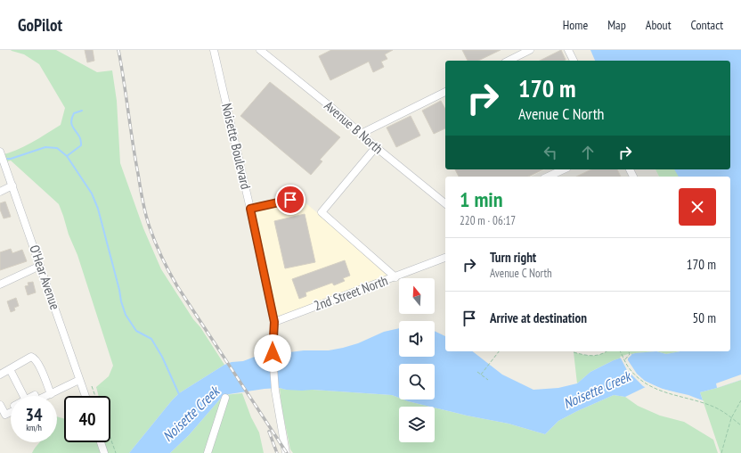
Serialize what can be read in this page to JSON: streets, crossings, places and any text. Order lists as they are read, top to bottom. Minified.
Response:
{"streets":{"street":["Avenue B North","Noisette Boulevard","O'Hear Avenue","2nd Street North"]},"crossings":[["Noisette Boulevard","2nd Street North"]],"water":["Noisette Creek"],"north":"top","page":{"header":"GoPilot","nav":["Home","Map","About","Contact"],"turn":["170 m","Avenue C North"],"heading":["1 min","220 m · 06:17"],"list":[{"name":"Turn right","note":"Avenue C North","value":"170 m"},{"name":"Arrive at destination","value":"50 m"}],"speed":"34 km/h","limit":"40"}}
